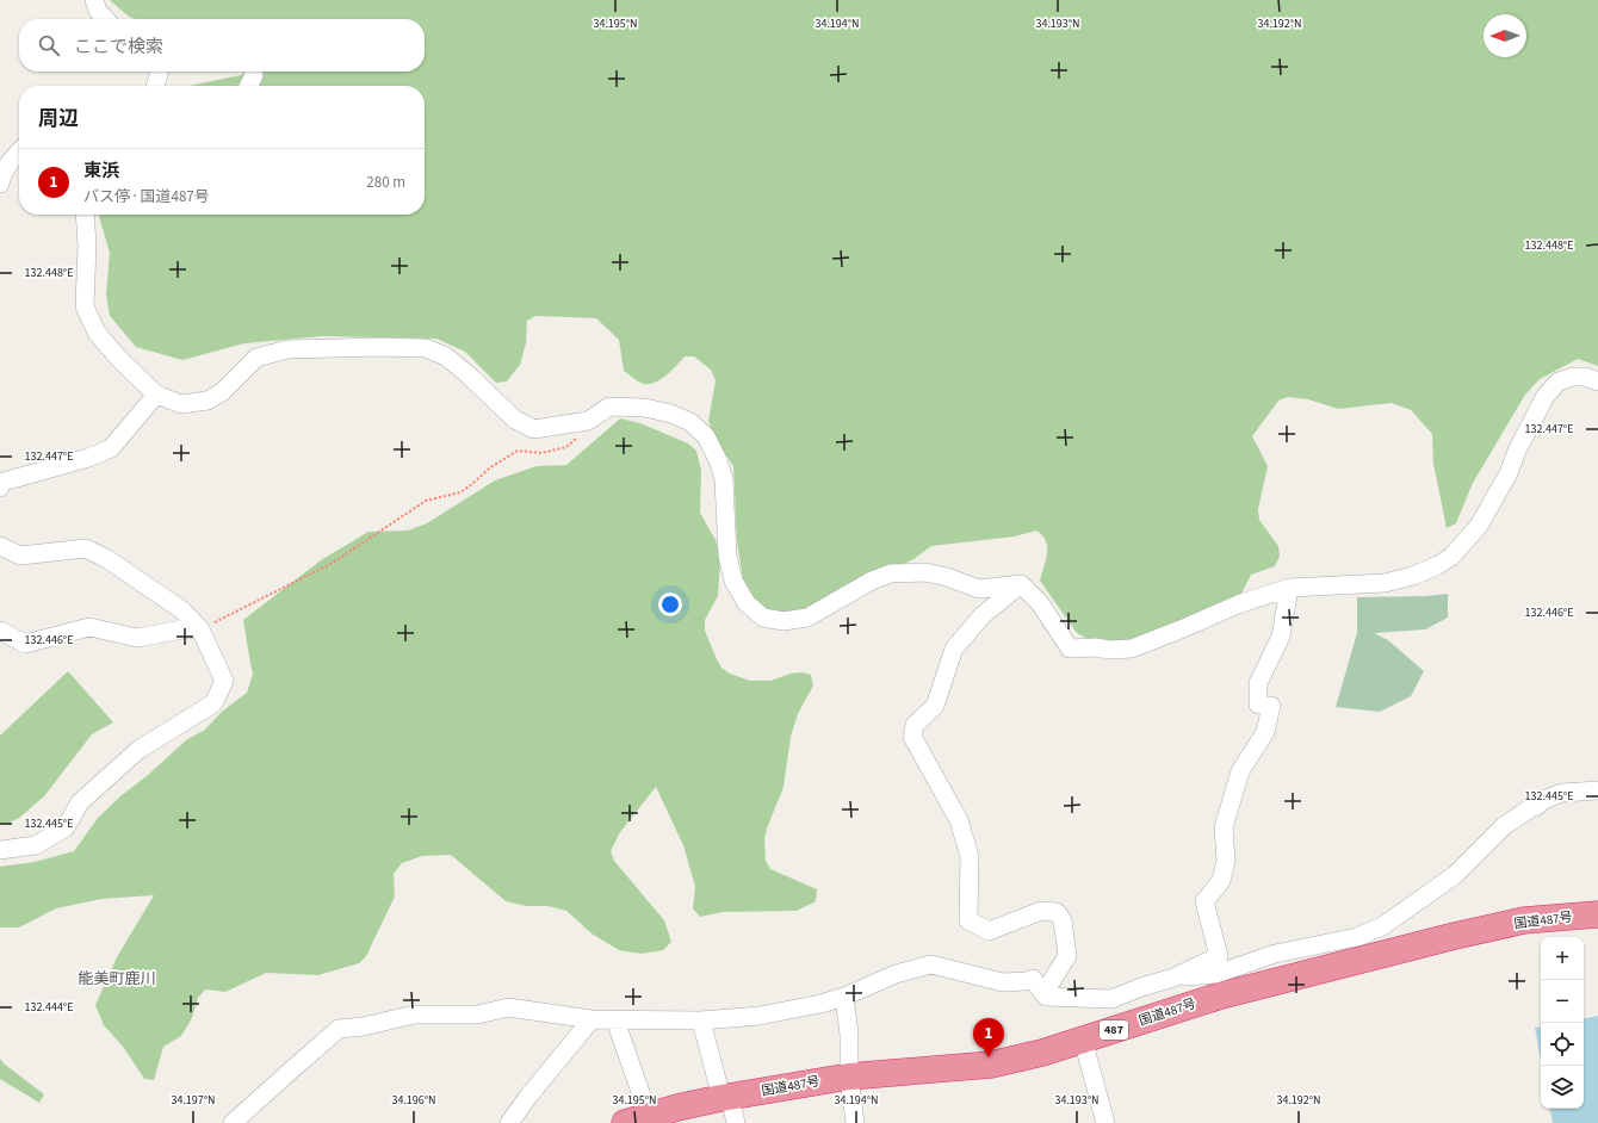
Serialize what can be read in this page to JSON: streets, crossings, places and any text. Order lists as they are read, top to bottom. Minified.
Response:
{"streets":{"highway":["国道487号","487"]},"districts":["能美町鹿川"],"north":"left","page":{"search":"ここで検索","heading":"周辺","list":[{"mark":"1","name":"東浜","note":"バス停 · 国道487号","value":"280 m"}],"map_buttons":["+","−"],"pins":"1"},"coordinates":["34.195°N","34.194°N","34.193°N","34.192°N","132.448°E","132.447°E","132.446°E","132.445°E","132.444°E","34.197°N","34.196°N"]}
